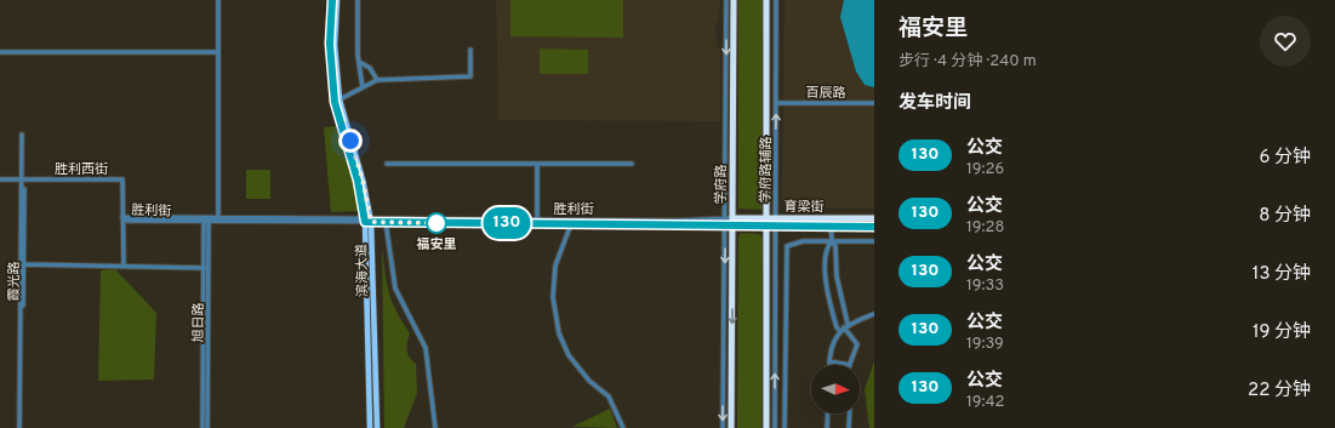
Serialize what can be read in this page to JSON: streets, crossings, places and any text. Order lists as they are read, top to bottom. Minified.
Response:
{"streets":{"highway":["学府路","育梁街"],"main road":["滨海大道"],"street":["百辰路","胜利西街","学府路辅路","胜利街","霞光路","旭日路"]},"crossings":[["百辰路","学府路辅路"],["胜利西街","胜利街"],["胜利西街","霞光路"],["学府路辅路","育梁街"],["学府路","育梁街"],["学府路","胜利街"],["育梁街","胜利街"],["胜利街","滨海大道"],["胜利街","旭日路"]],"one_way":["学府路辅路"],"places":["福安里"],"lines":["bus line 130"],"north":"right","page":{"on_map":"130","heading":[["福安里","步行 · 4 分钟 · 240 m"],"发车时间"],"list":[{"mark":"130","name":"公交","note":"19:26","value":"6 分钟"},{"mark":"130","name":"公交","note":"19:28","value":"8 分钟"},{"mark":"130","name":"公交","note":"19:33","value":"13 分钟"},{"mark":"130","name":"公交","note":"19:39","value":"19 分钟"},{"mark":"130","name":"公交","note":"19:42","value":"22 分钟"}]}}
